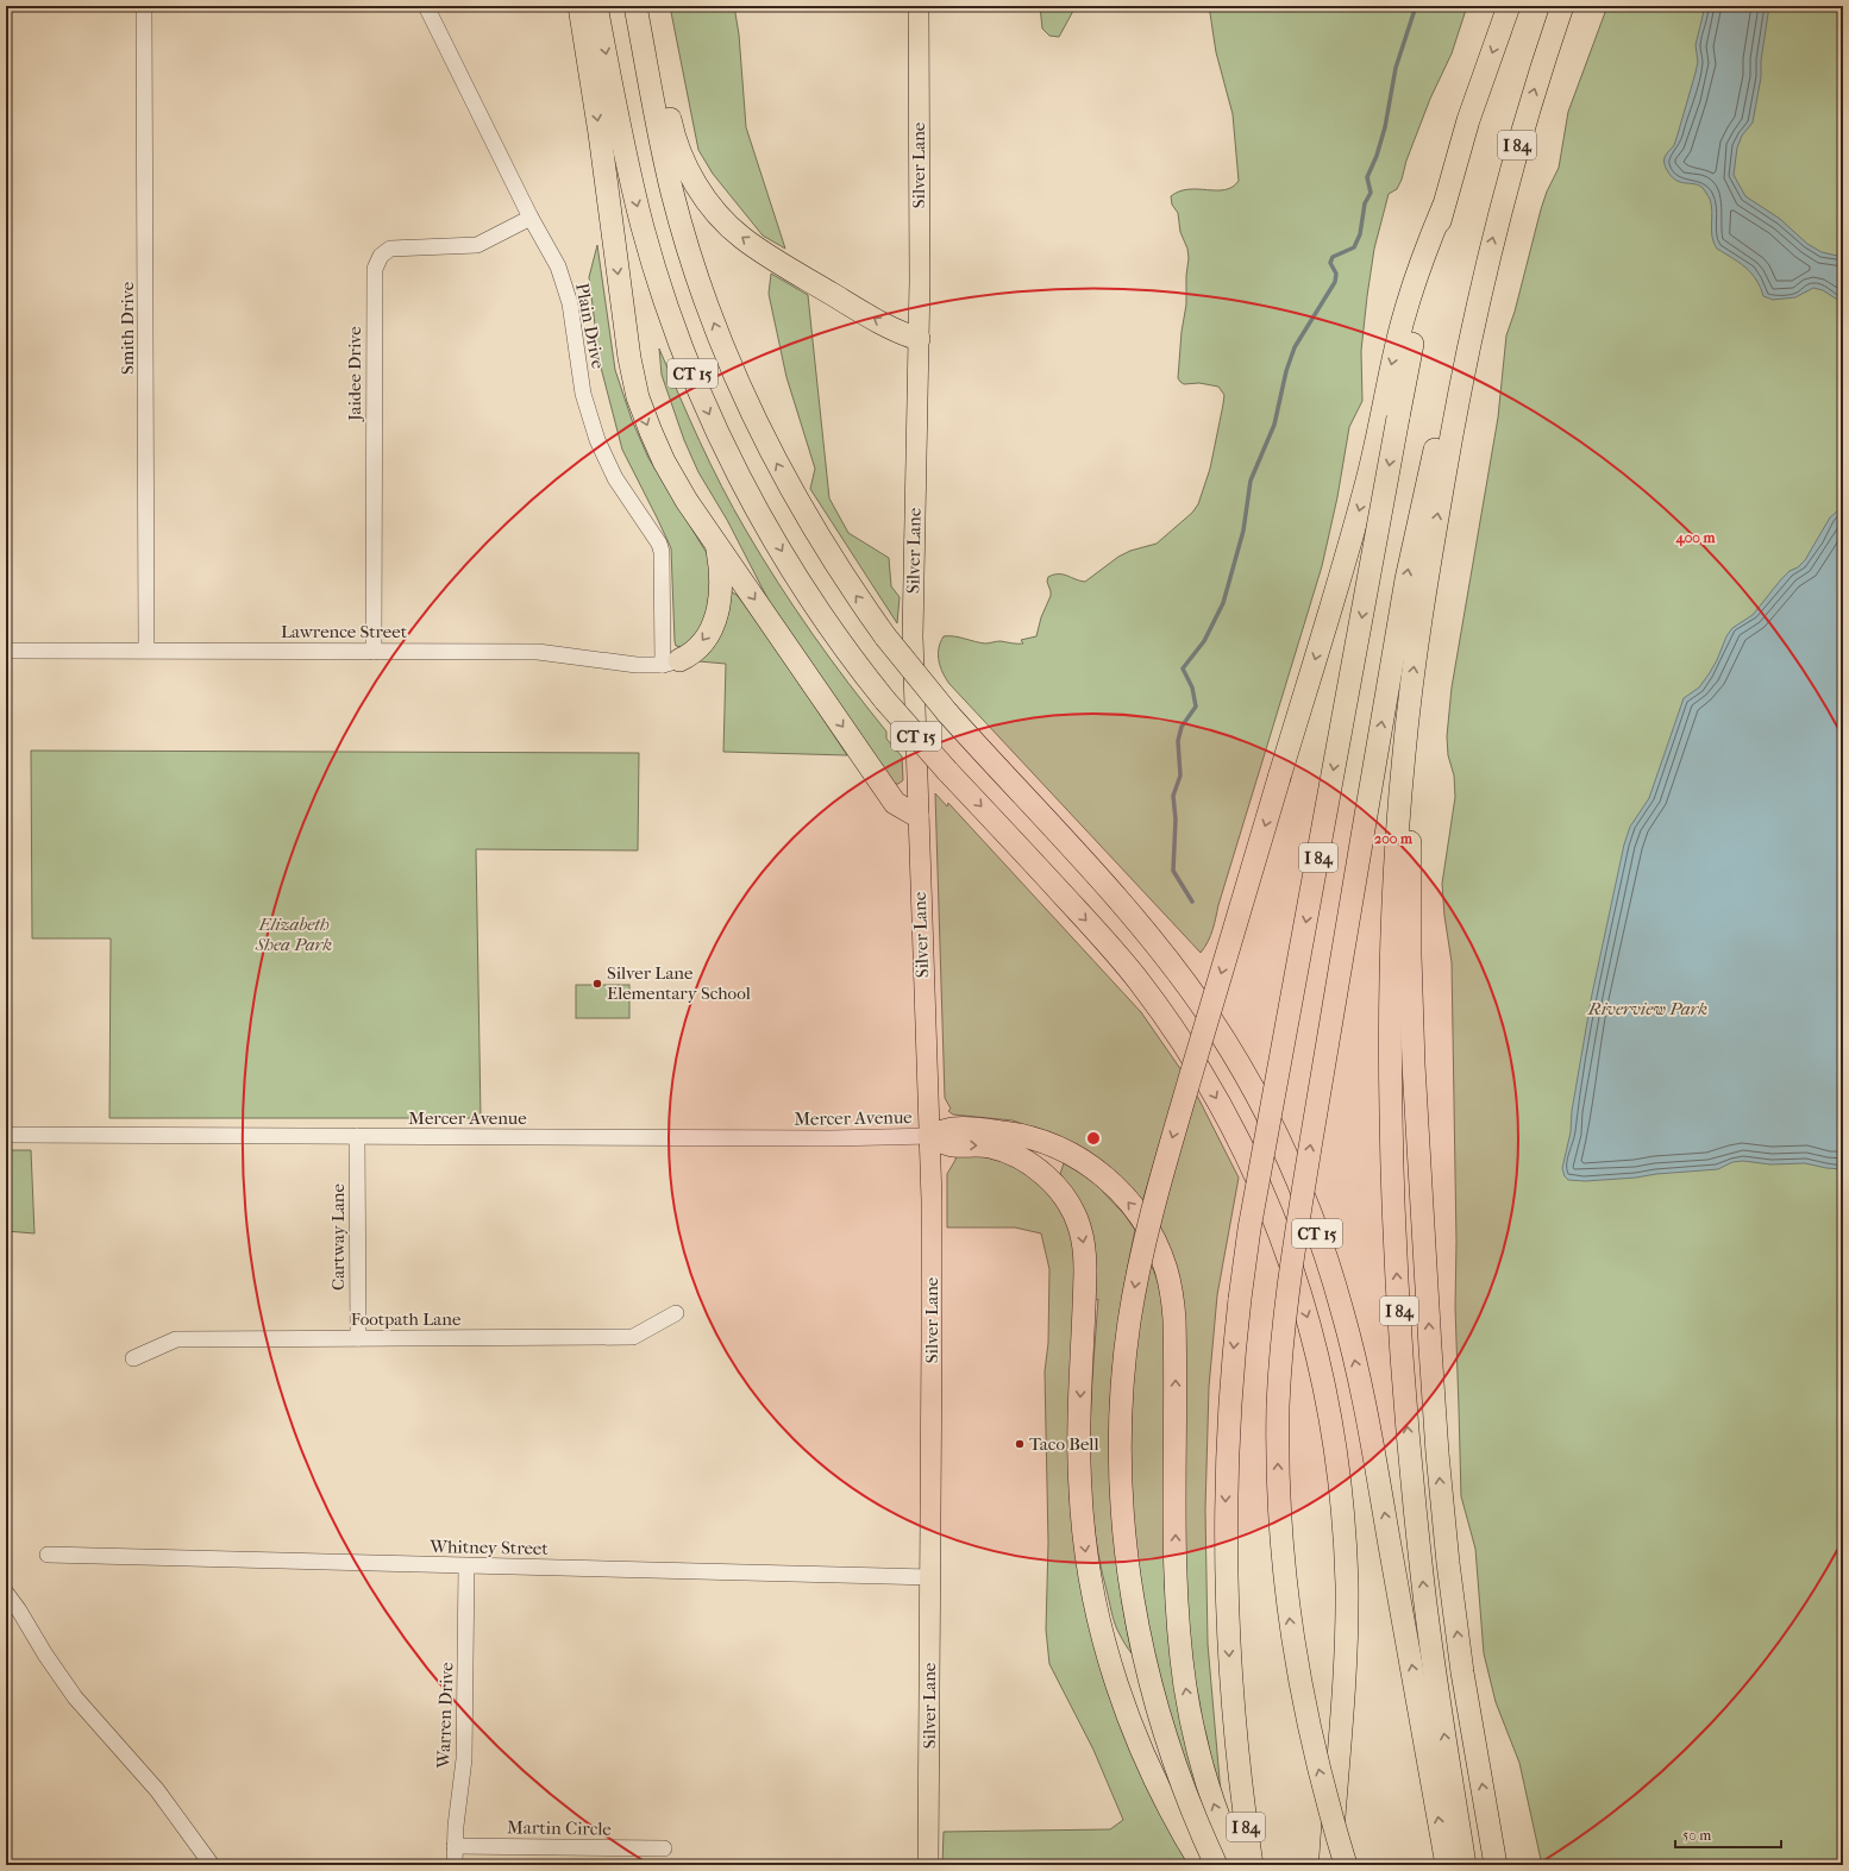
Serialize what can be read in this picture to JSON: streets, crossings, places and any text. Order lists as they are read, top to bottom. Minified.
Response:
{"streets":{"highway":["I 84","CT 15"],"main road":["Silver Lane"],"street":["Plain Drive","Smith Drive","Jaidee Drive","Lawrence Street","Mercer Avenue","Cartway Lane","Footpath Lane","Whitney Street","Warren Drive","Martin Circle"]},"crossings":[["Silver Lane","Mercer Avenue"],["Silver Lane","Whitney Street"],["Plain Drive","Jaidee Drive"],["Plain Drive","Lawrence Street"],["Smith Drive","Lawrence Street"],["Jaidee Drive","Lawrence Street"],["Mercer Avenue","Cartway Lane"],["Cartway Lane","Footpath Lane"],["Whitney Street","Warren Drive"],["Warren Drive","Martin Circle"]],"parks":["Elizabeth Shea Park","Riverview Park"],"places":["Silver Lane Elementary School","Taco Bell"],"scale_bar":"50 m","rings":["400 m","200 m"]}
